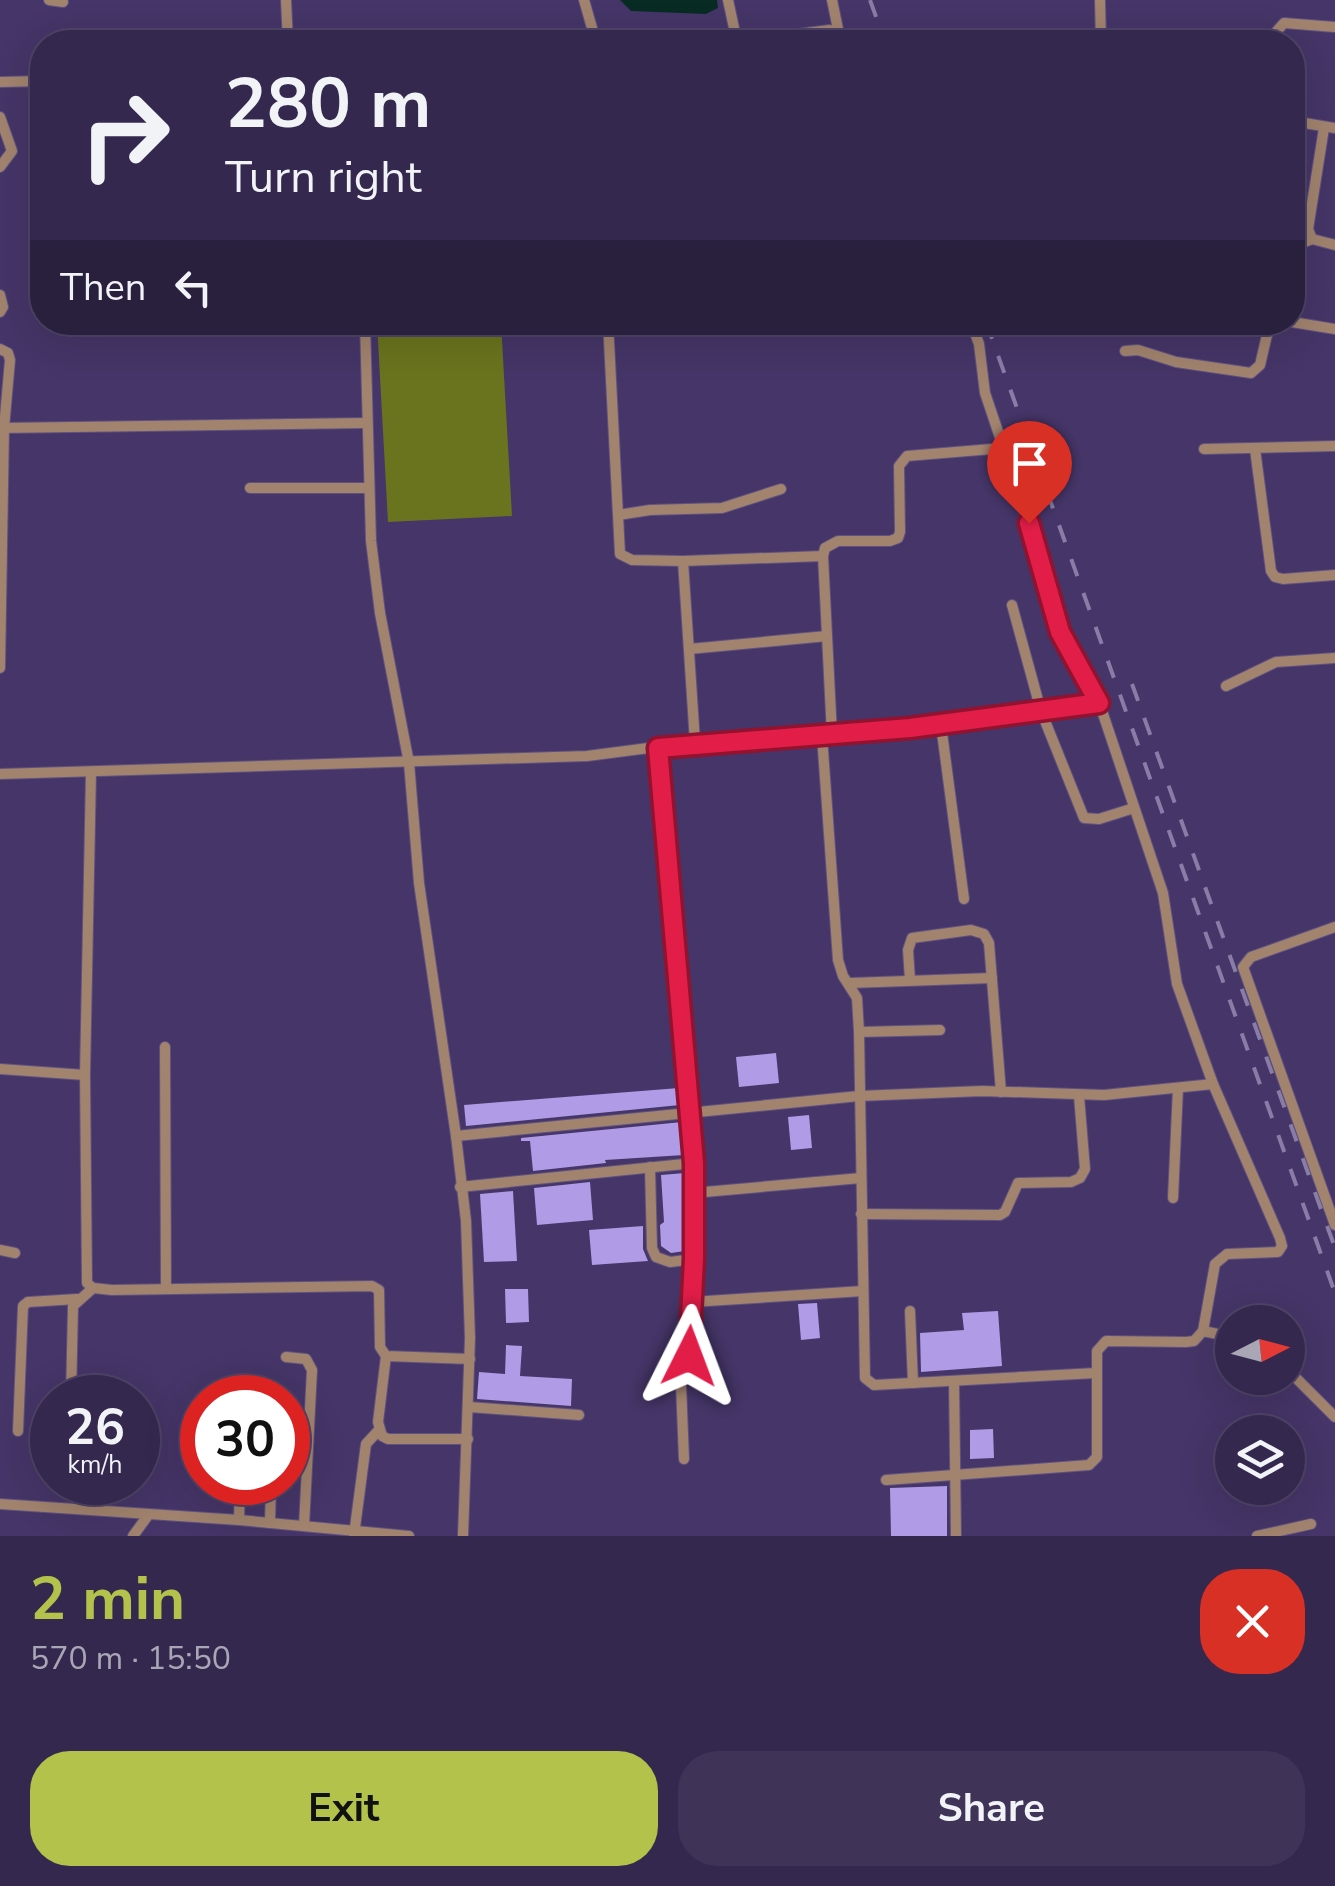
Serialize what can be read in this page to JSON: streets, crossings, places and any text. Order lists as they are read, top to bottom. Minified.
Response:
{"north":"right","page":{"turn":["280 m","Turn right"],"then":"Then","speed":"26 km/h","limit":"30","heading":["2 min","570 m · 15:50"],"buttons":["Exit","Share"]}}
